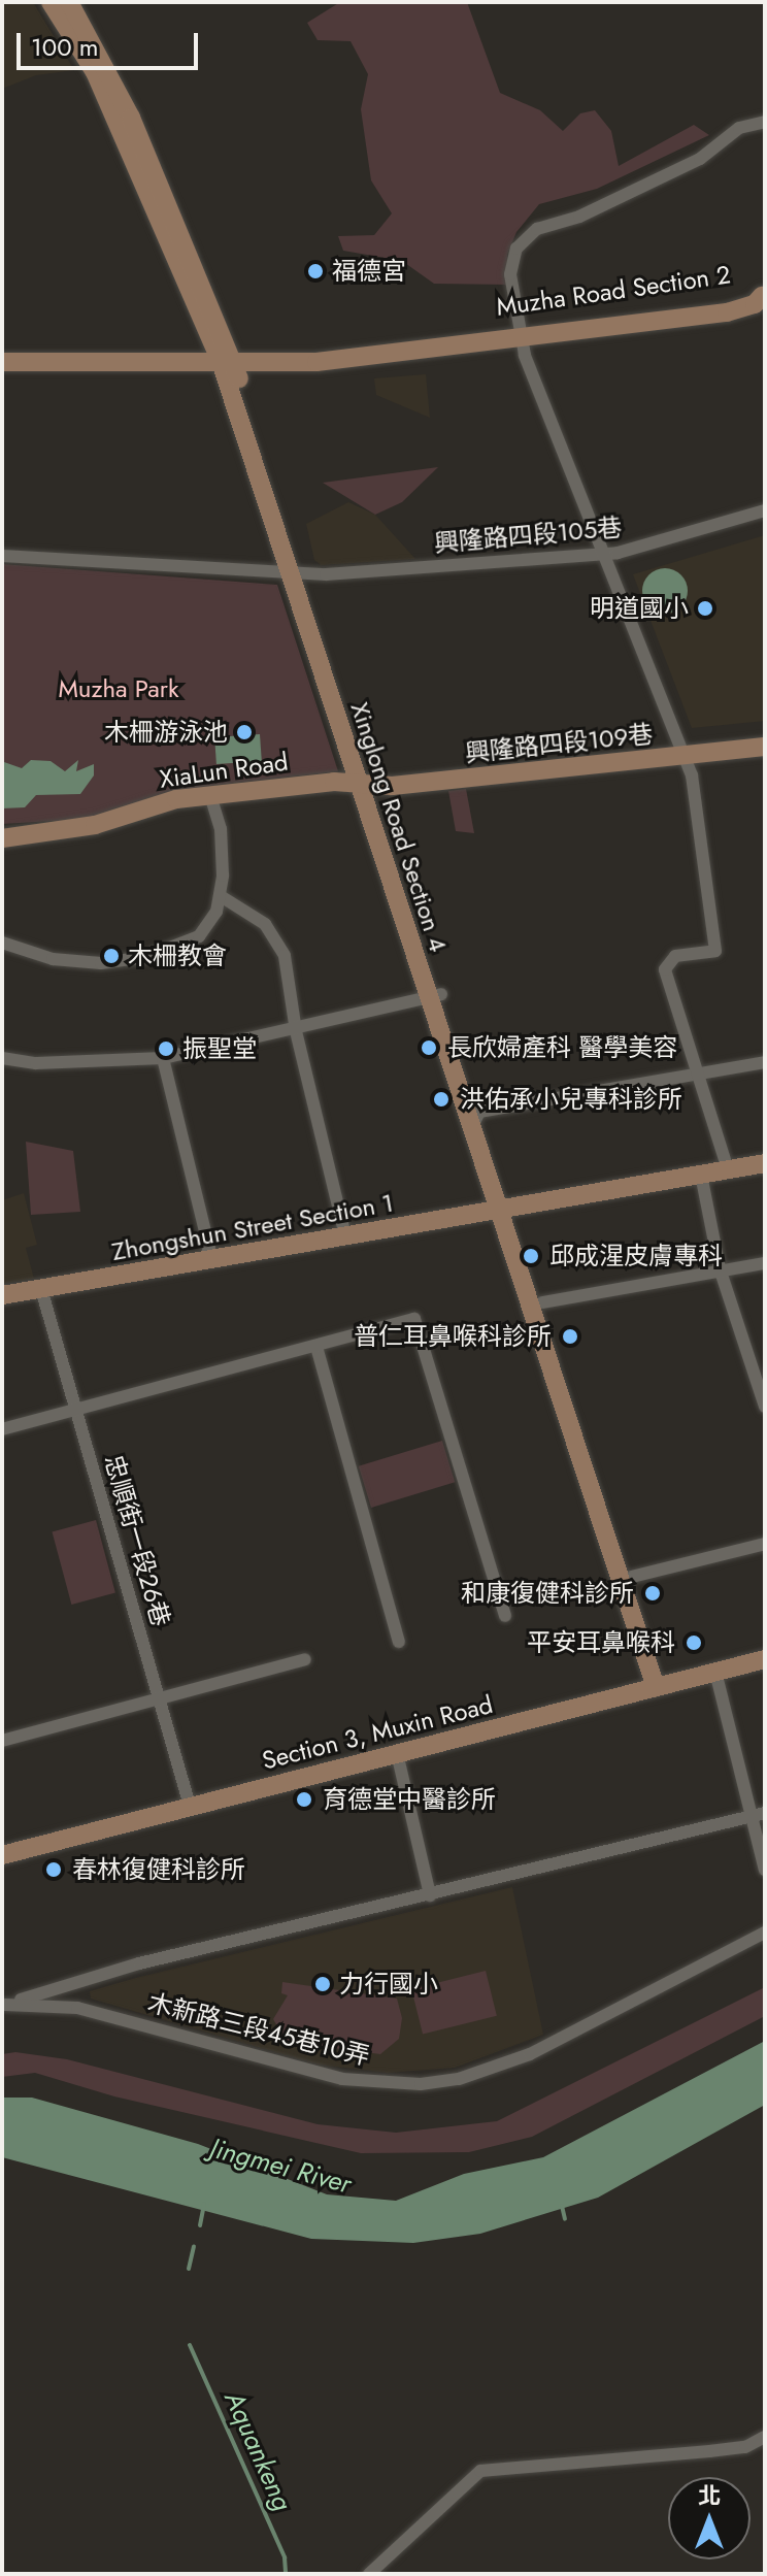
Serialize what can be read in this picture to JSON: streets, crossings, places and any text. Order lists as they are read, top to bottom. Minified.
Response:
{"streets":{"main road":["Muzha Road Section 2","興隆路四段109巷","XiaLun Road","Xinglong Road Section 4","Zhongshun Street Section 1","Section 3, Muxin Road"],"street":["興隆路四段105巷","忠順街一段26巷","木新路三段45巷10弄"]},"crossings":[["Muzha Road Section 2","Xinglong Road Section 4"],["興隆路四段105巷","Xinglong Road Section 4"],["興隆路四段109巷","XiaLun Road"],["興隆路四段109巷","Xinglong Road Section 4"],["XiaLun Road","Xinglong Road Section 4"],["Xinglong Road Section 4","Zhongshun Street Section 1"],["Xinglong Road Section 4","Section 3, Muxin Road"],["Zhongshun Street Section 1","忠順街一段26巷"],["忠順街一段26巷","Section 3, Muxin Road"]],"water":["Jingmei River","Aquankeng"],"parks":["Muzha Park"],"places":["福德宮","明道國小","木柵游泳池","木柵教會","長欣婦產科 醫學美容","振聖堂","洪佑承小兒專科診所","邱成湦皮膚專科","普仁耳鼻喉科診所","和康復健科診所","平安耳鼻喉科","育德堂中醫診所","春林復健科診所","力行國小"],"scale_bar":"100 m","north":"top"}
